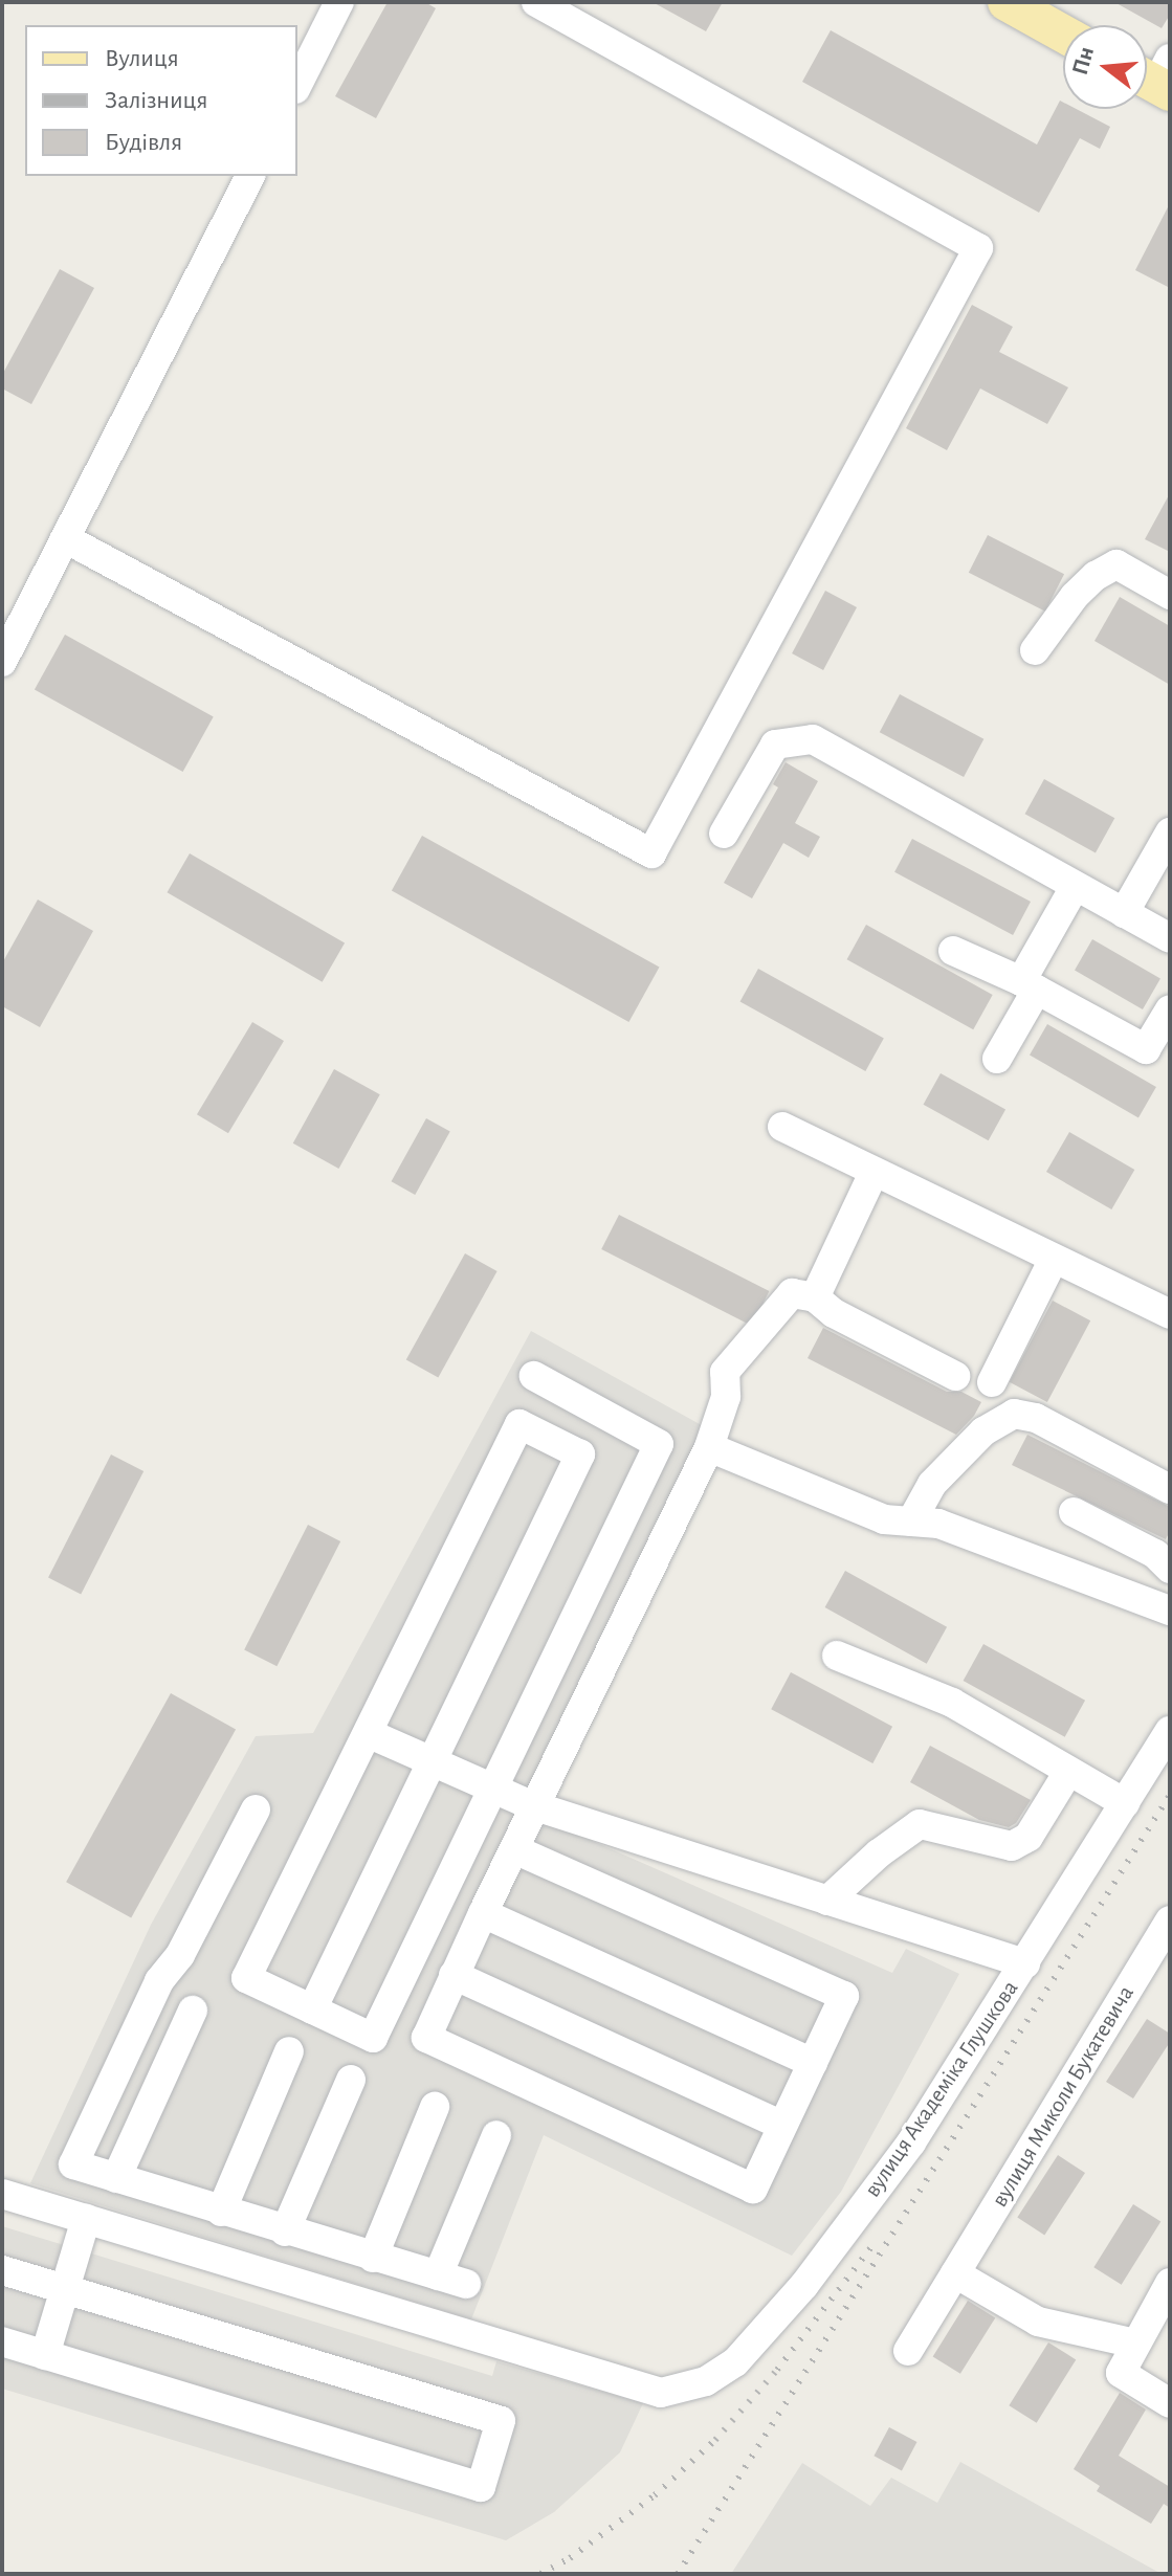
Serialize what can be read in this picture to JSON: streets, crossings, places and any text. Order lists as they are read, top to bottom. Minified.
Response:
{"streets":{"street":["вулиця Академіка Глушкова","вулиця Миколи Букатевича"]},"legend":["Вулиця","Залізниця","Будівля"],"north":"left"}
